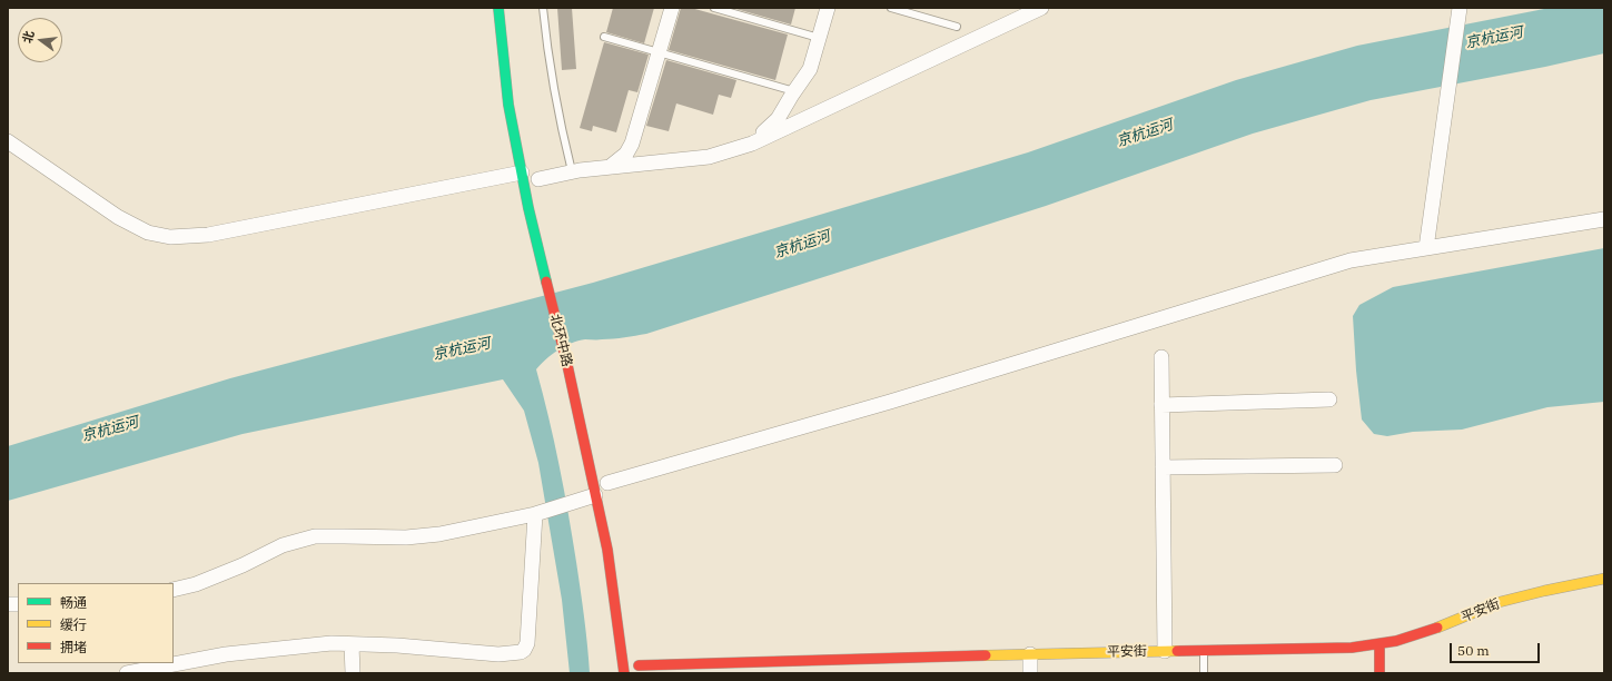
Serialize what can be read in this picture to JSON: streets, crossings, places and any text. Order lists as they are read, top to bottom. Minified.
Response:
{"streets":{"street":["北环中路","平安街"]},"water":["京杭运河"],"legend":["畅通","缓行","拥堵"],"scale_bar":"50 m","north":"left"}
